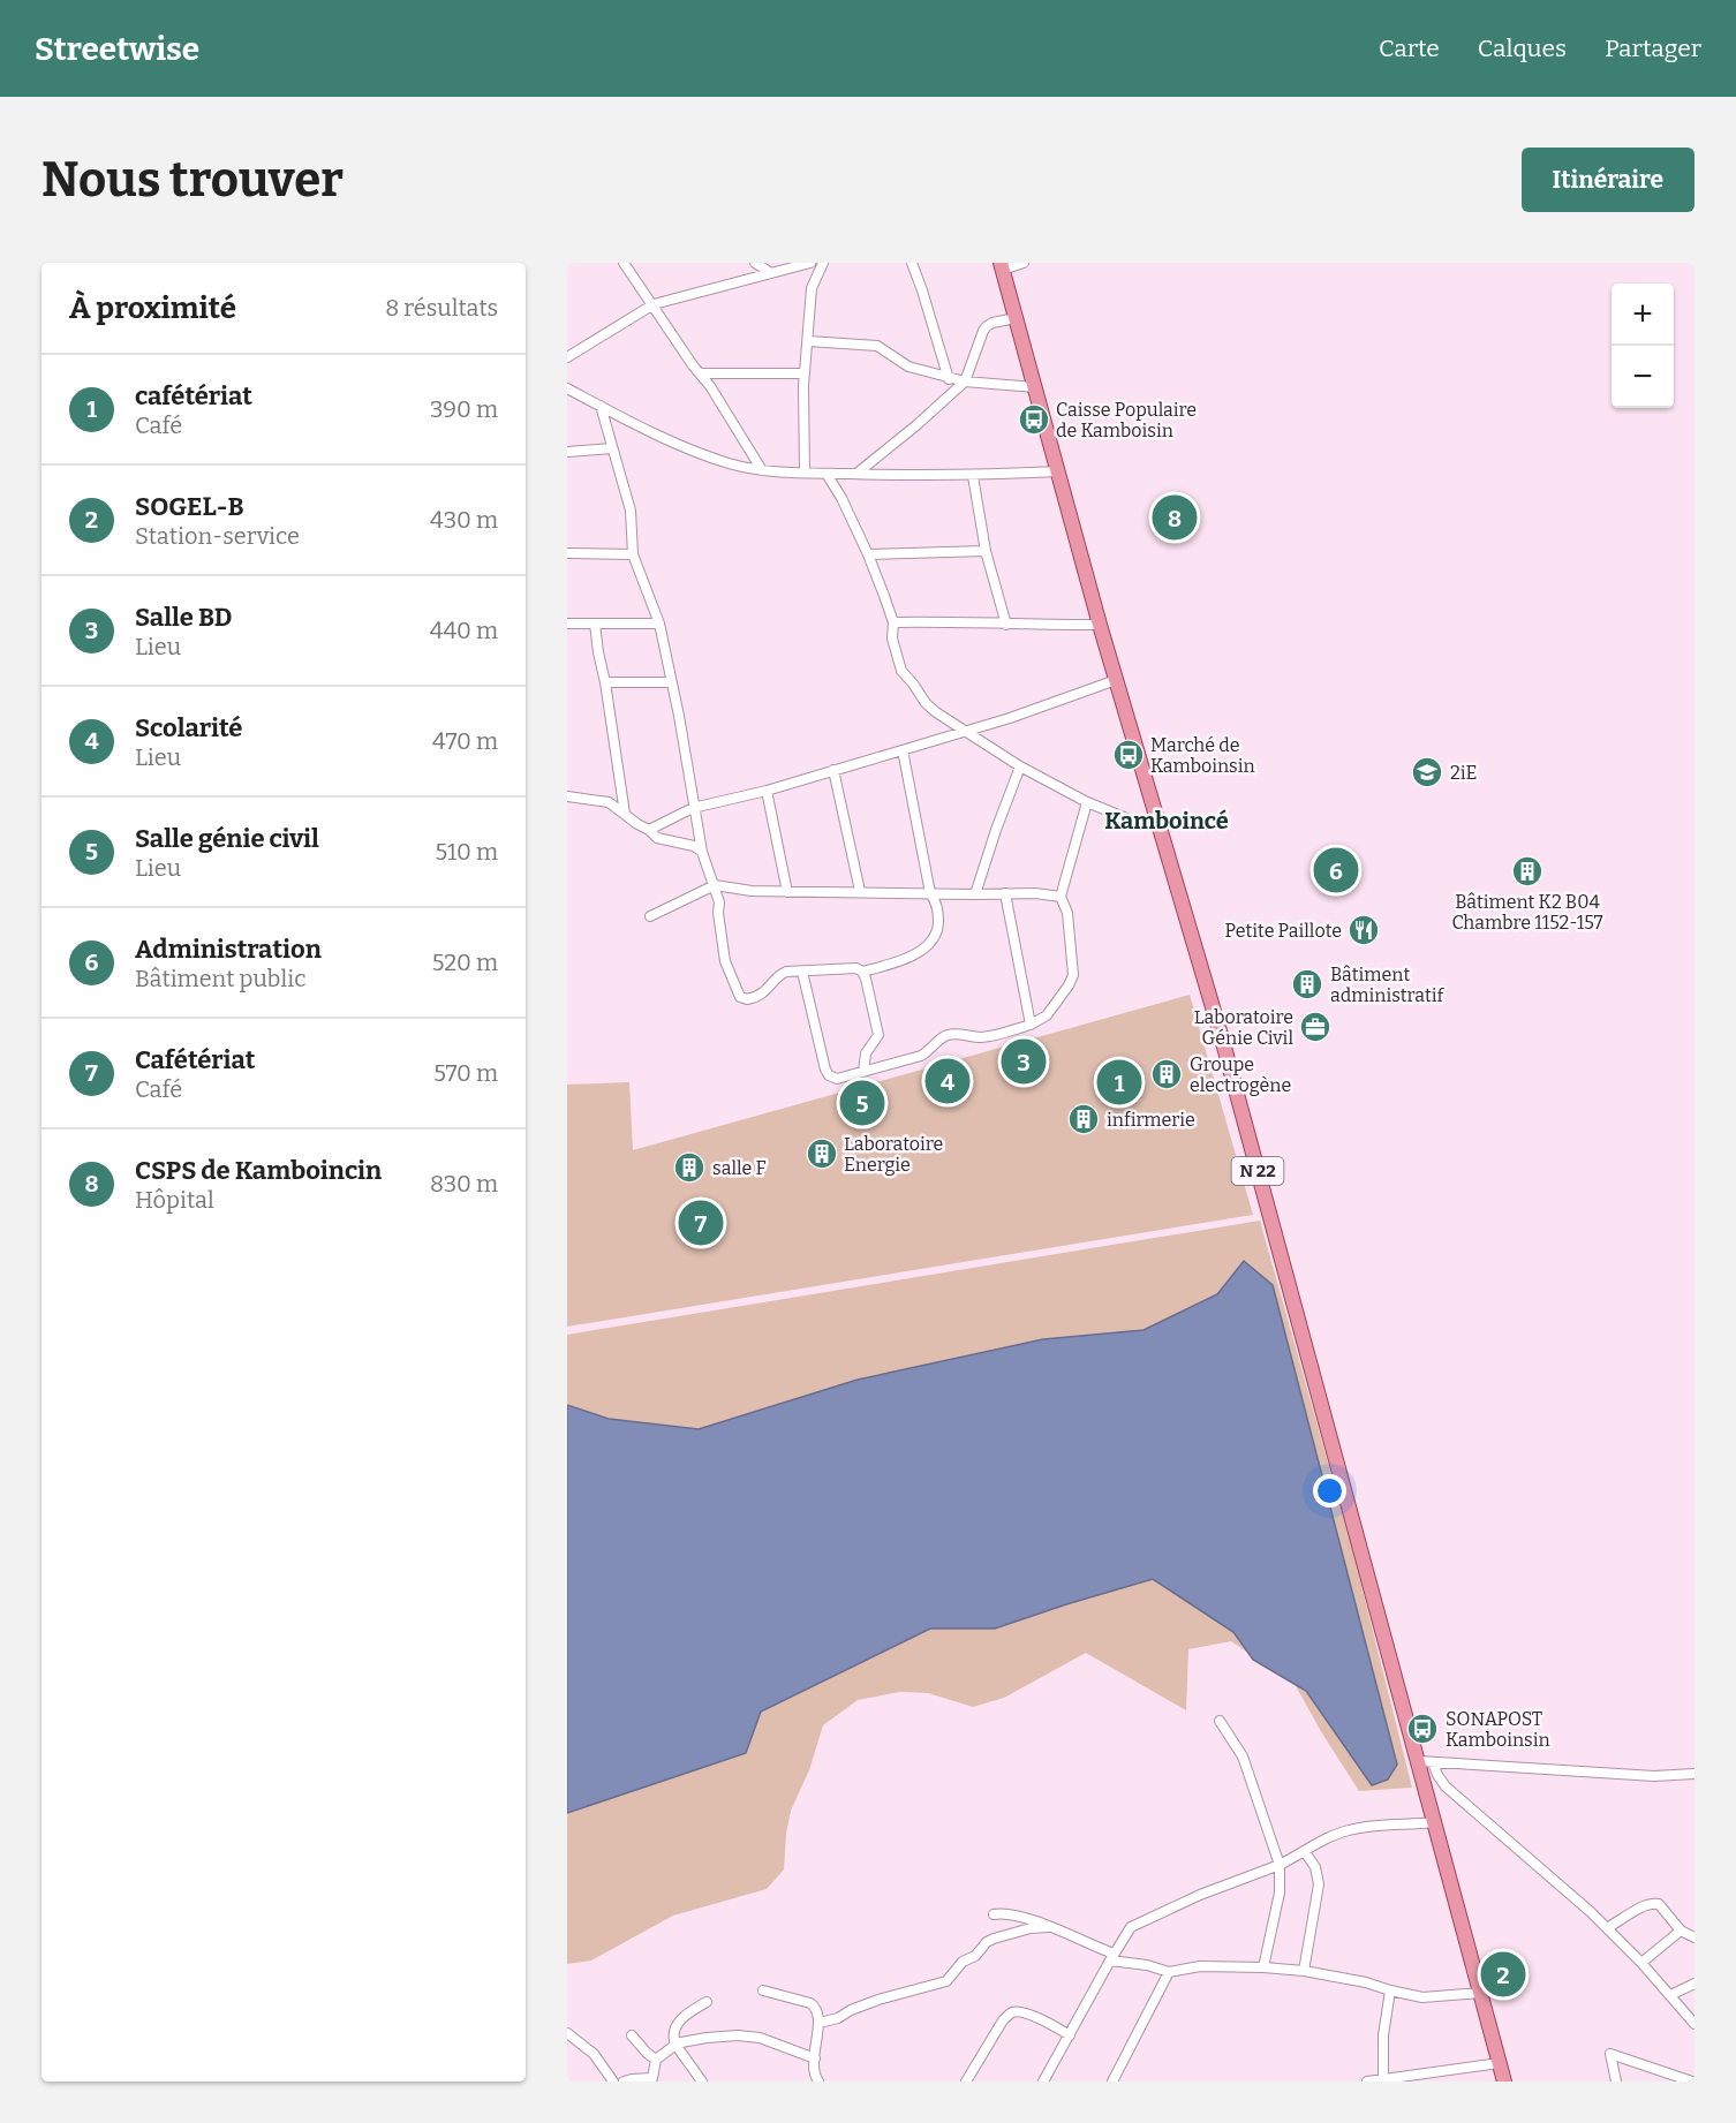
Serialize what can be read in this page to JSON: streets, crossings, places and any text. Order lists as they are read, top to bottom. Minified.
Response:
{"streets":{"main road":["N 22"]},"districts":["Kamboincé"],"places":{"bus stop":["Caisse Populaire de Kamboisin","Marché de Kamboinsin","SONAPOST Kamboinsin"],"school or university":["2iE"],"building":["Bâtiment K2 B04 Chambre 1152-157","Bâtiment administratif","Groupe electrogène","infirmerie","Laboratoire Energie","salle F"],"restaurant":["Petite Paillote"],"office":["Laboratoire Génie Civil"]},"page":{"header":"Streetwise","nav":["Carte","Calques","Partager"],"buttons":"Itinéraire","title":"Nous trouver","heading":["À proximité","8 résultats"],"map_buttons":["+","−"],"list":[{"mark":"1","name":"cafétériat","note":"Café","value":"390 m"},{"mark":"2","name":"SOGEL-B","note":"Station-service","value":"430 m"},{"mark":"3","name":"Salle BD","note":"Lieu","value":"440 m"},{"mark":"4","name":"Scolarité","note":"Lieu","value":"470 m"},{"mark":"5","name":"Salle génie civil","note":"Lieu","value":"510 m"},{"mark":"6","name":"Administration","note":"Bâtiment public","value":"520 m"},{"mark":"7","name":"Cafétériat","note":"Café","value":"570 m"},{"mark":"8","name":"CSPS de Kamboincin","note":"Hôpital","value":"830 m"}],"pins":["8","6","3","4","1","5","7","2"]}}
